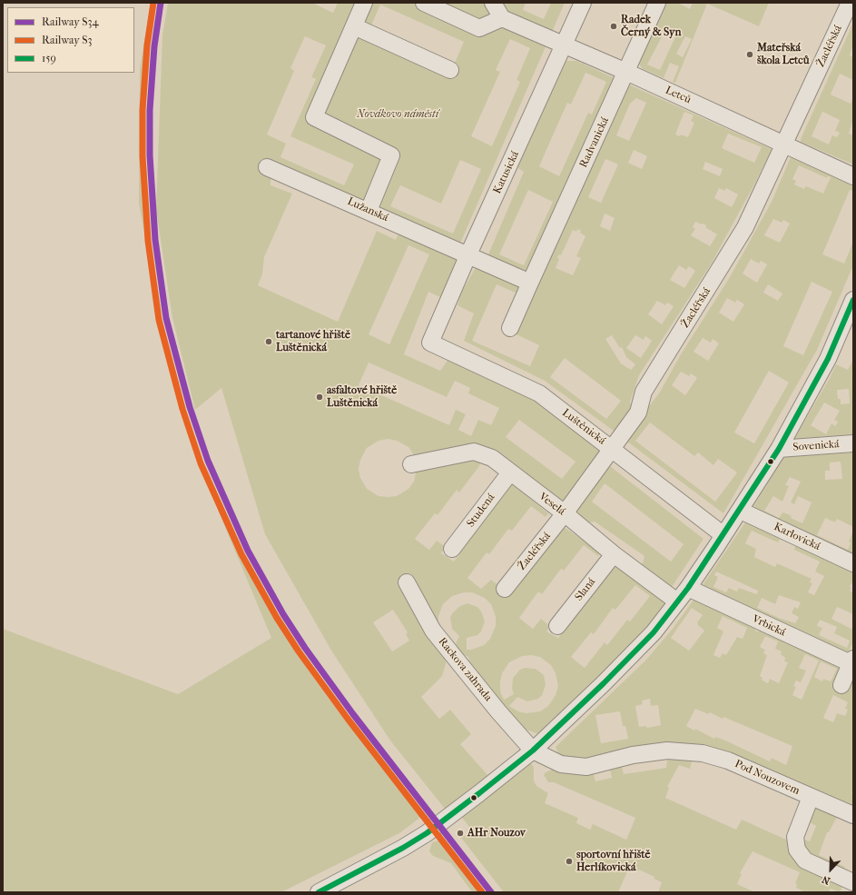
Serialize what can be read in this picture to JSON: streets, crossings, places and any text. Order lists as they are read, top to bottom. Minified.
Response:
{"streets":{"street":["Žacléřská","Letců","Radvanická","Katusická","Lužanská","Luštěnická","Sovenická","Veselá","Studená","Karlovická","Slaná","Vrbická","Rackova zahrada","Pod Nouzovem"]},"crossings":[["Žacléřská","Letců"],["Žacléřská","Luštěnická"],["Žacléřská","Veselá"],["Letců","Radvanická"],["Letců","Katusická"],["Katusická","Lužanská"],["Katusická","Luštěnická"],["Veselá","Studená"],["Veselá","Slaná"],["Rackova zahrada","Pod Nouzovem"]],"parks":["Novákovo náměstí"],"places":["Radek Černý & Syn","Mateřská škola Letců","tartanové hřiště Luštěnická","asfaltové hřiště Luštěnická","AHr Nouzov","sportovní hřiště Herlíkovická"],"lines":["rail line S34","rail line S3","transit line 159"],"legend":["Railway S34","Railway S3","159"],"north":"bottom left"}
